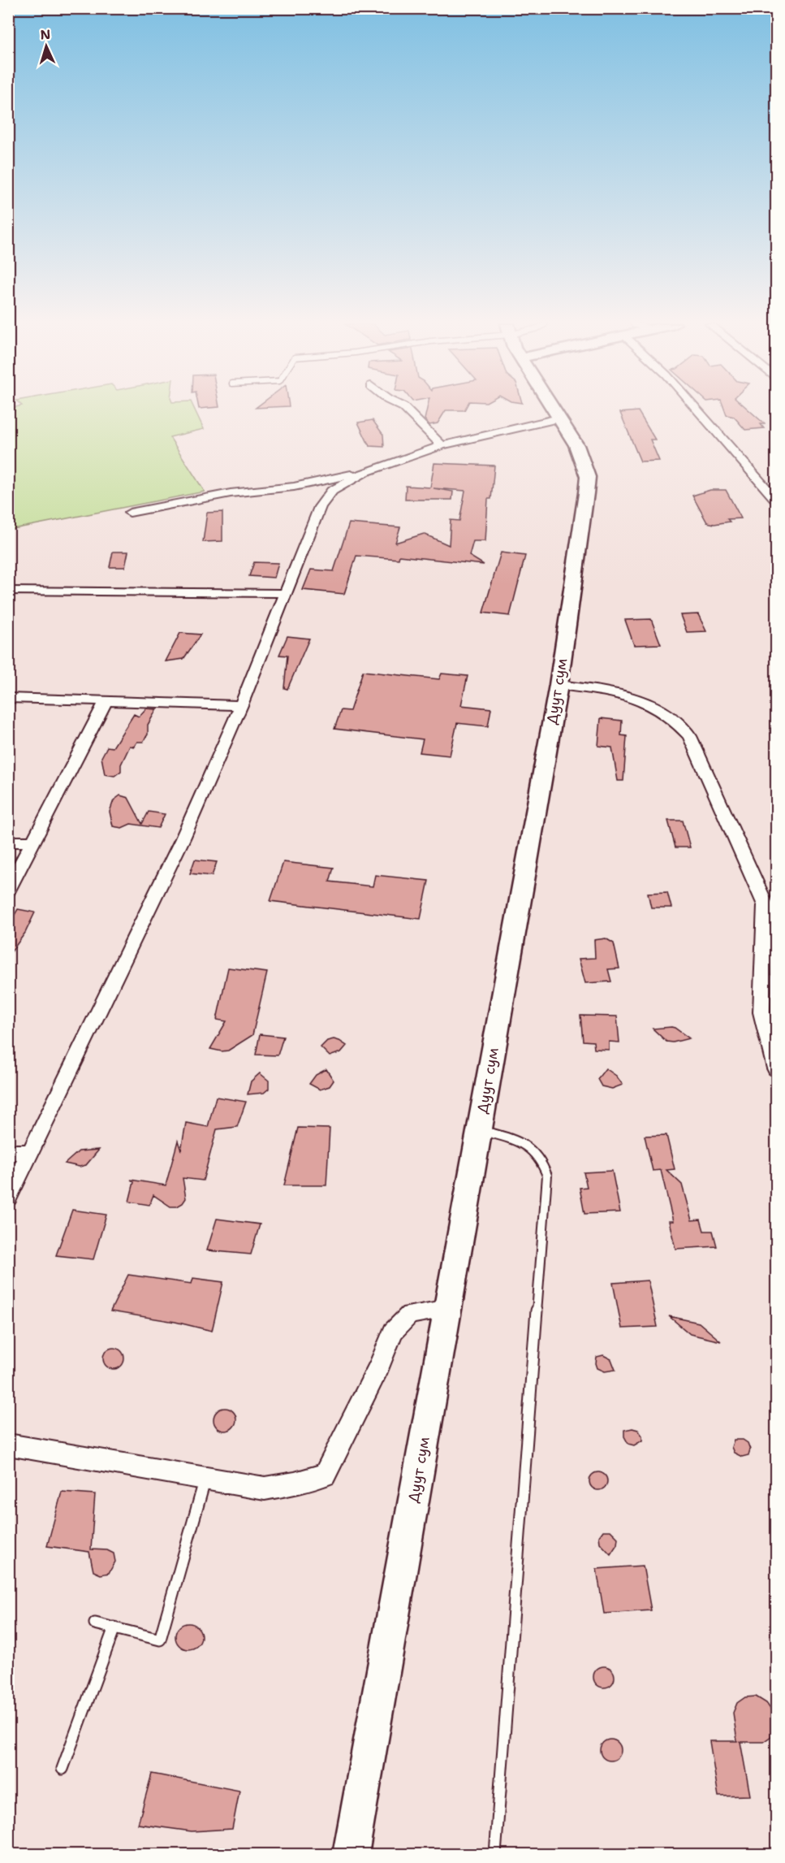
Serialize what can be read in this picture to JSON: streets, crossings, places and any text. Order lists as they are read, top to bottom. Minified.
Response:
{"streets":{"main road":["Дуут сум"]},"north":"top"}
